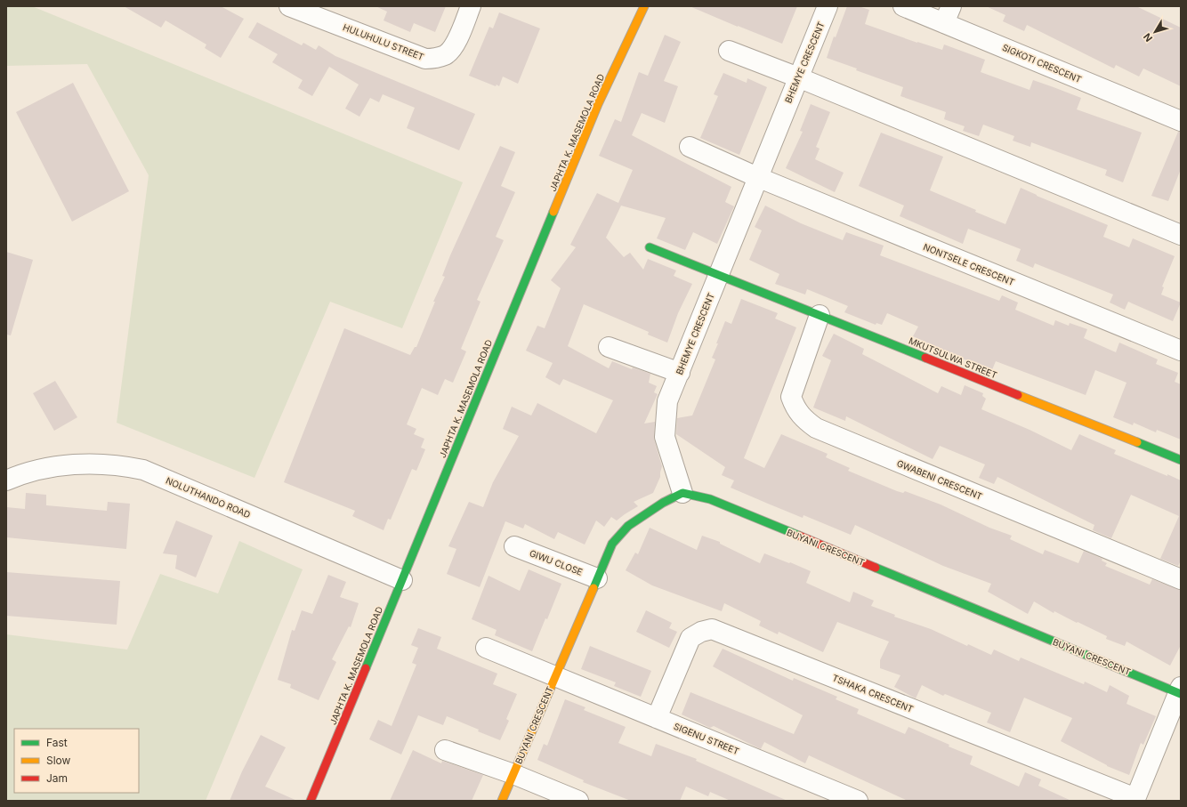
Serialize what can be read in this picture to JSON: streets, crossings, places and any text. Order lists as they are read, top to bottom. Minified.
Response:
{"streets":{"street":["HULUHULU STREET","BHEMYE CRESCENT","SIGKOTI CRESCENT","JAPHTA K. MASEMOLA ROAD","NONTSELE CRESCENT","MKUTSULWA STREET","GWABENI CRESCENT","NOLUTHANDO ROAD","BUYANI CRESCENT","GIWU CLOSE","TSHAKA CRESCENT","SIGENU STREET"]},"crossings":[["BHEMYE CRESCENT","NONTSELE CRESCENT"],["BHEMYE CRESCENT","MKUTSULWA STREET"],["BHEMYE CRESCENT","BUYANI CRESCENT"],["JAPHTA K. MASEMOLA ROAD","NOLUTHANDO ROAD"],["MKUTSULWA STREET","GWABENI CRESCENT"],["BUYANI CRESCENT","GIWU CLOSE"],["BUYANI CRESCENT","SIGENU STREET"],["TSHAKA CRESCENT","SIGENU STREET"]],"legend":["Fast","Slow","Jam"],"north":"bottom left"}
